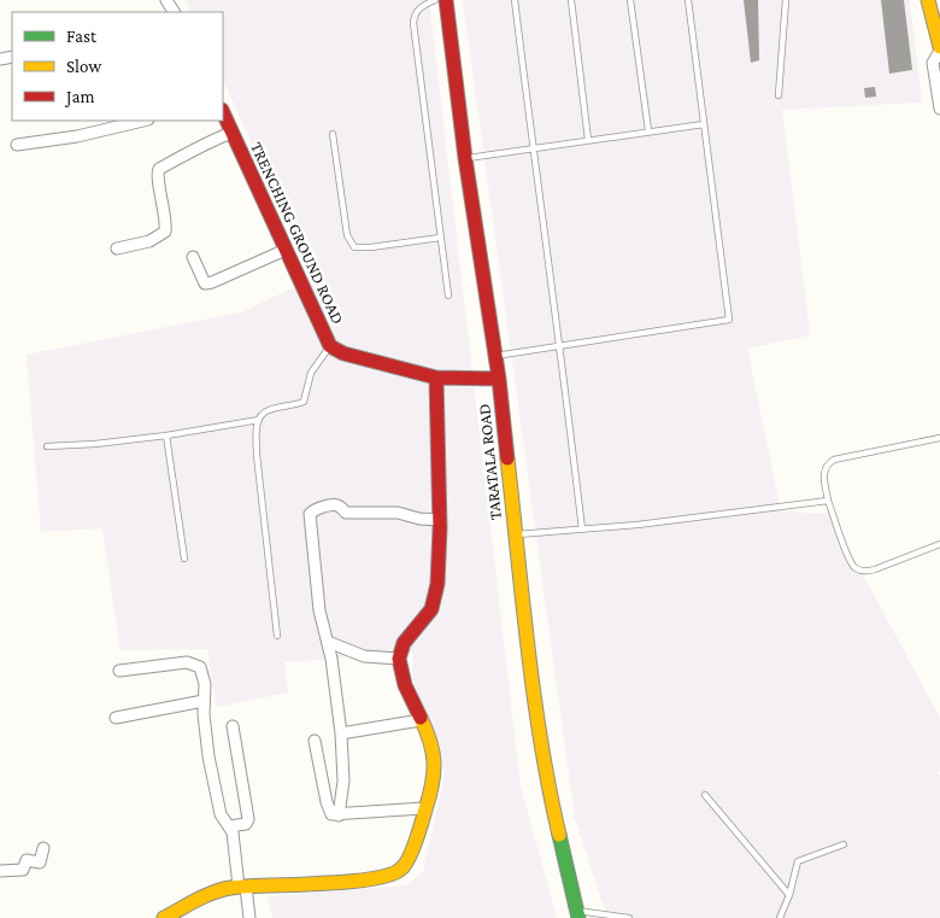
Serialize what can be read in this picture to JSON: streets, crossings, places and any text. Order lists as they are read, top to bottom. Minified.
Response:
{"streets":{"street":["TRENCHING GROUND ROAD","TARATALA ROAD"]},"crossings":[["TRENCHING GROUND ROAD","TARATALA ROAD"]],"legend":["Fast","Slow","Jam"]}
